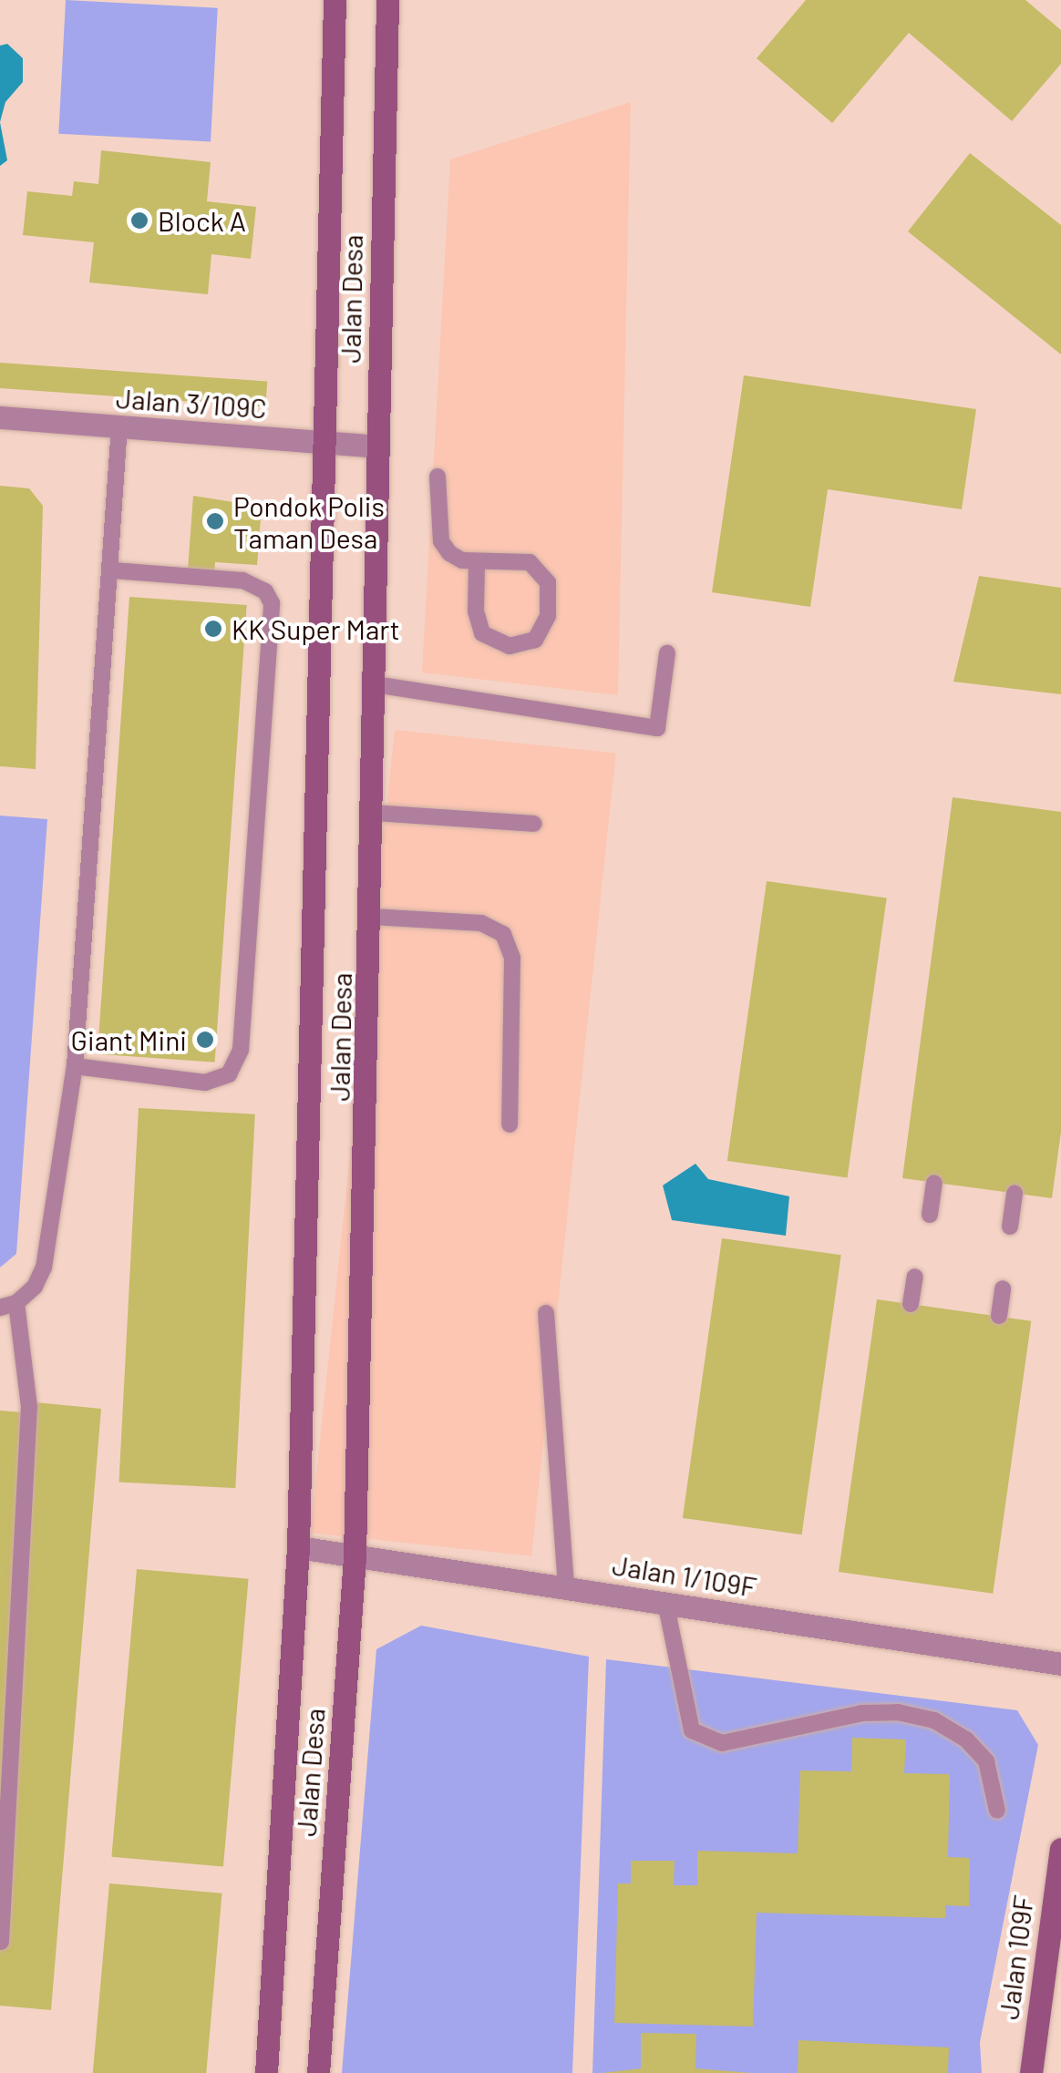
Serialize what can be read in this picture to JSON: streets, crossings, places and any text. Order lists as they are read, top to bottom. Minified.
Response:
{"streets":{"main road":["Jalan Desa","Jalan 109F"],"street":["Jalan 3/109C","Jalan 1/109F"]},"crossings":[["Jalan Desa","Jalan 3/109C"],["Jalan Desa","Jalan 1/109F"]],"places":["Block A","Pondok Polis Taman Desa","KK Super Mart","Giant Mini"]}
